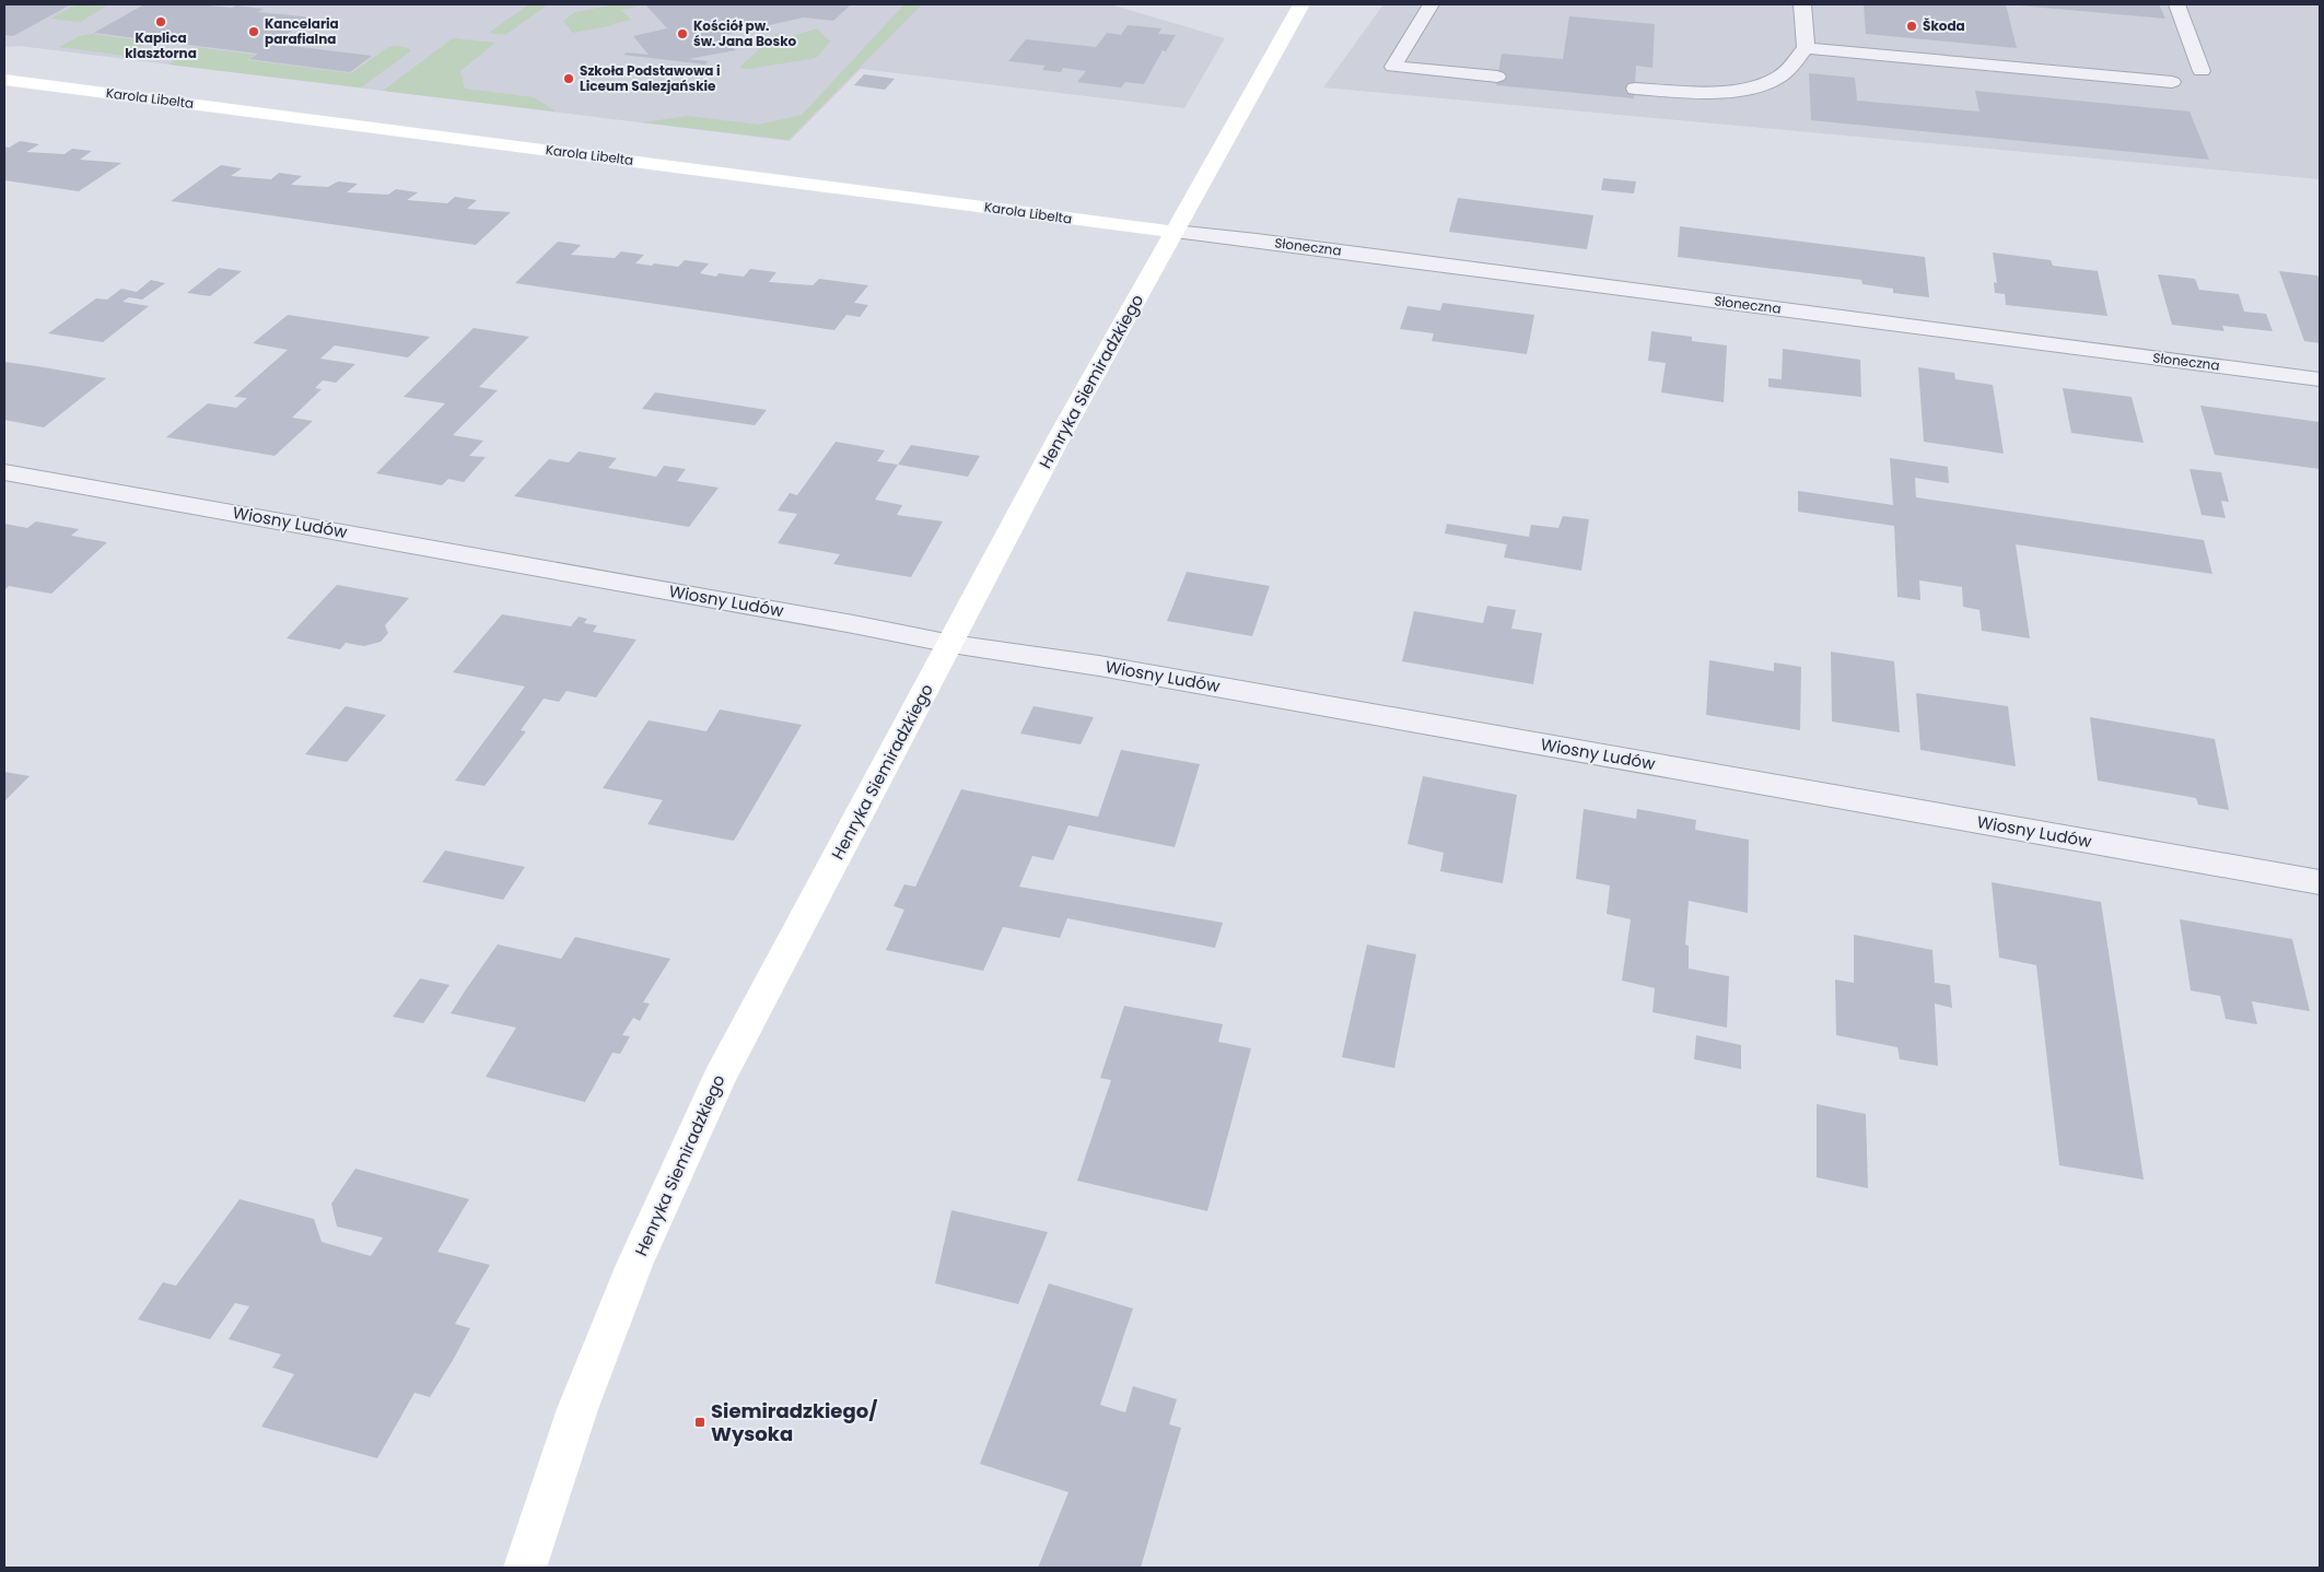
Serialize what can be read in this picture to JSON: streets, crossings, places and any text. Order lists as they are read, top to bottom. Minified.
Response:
{"streets":{"main road":["Karola Libelta","Henryka Siemiradzkiego"],"street":["Słoneczna","Wiosny Ludów"]},"crossings":[["Karola Libelta","Słoneczna"],["Karola Libelta","Henryka Siemiradzkiego"],["Słoneczna","Henryka Siemiradzkiego"],["Henryka Siemiradzkiego","Wiosny Ludów"]],"places":{"other":["Kaplica klasztorna","Škoda","Kancelaria parafialna","Kościół pw. św. Jana Bosko","Szkoła Podstawowa i Liceum Salezjańskie"],"transit":["Siemiradzkiego/ Wysoka"]}}
